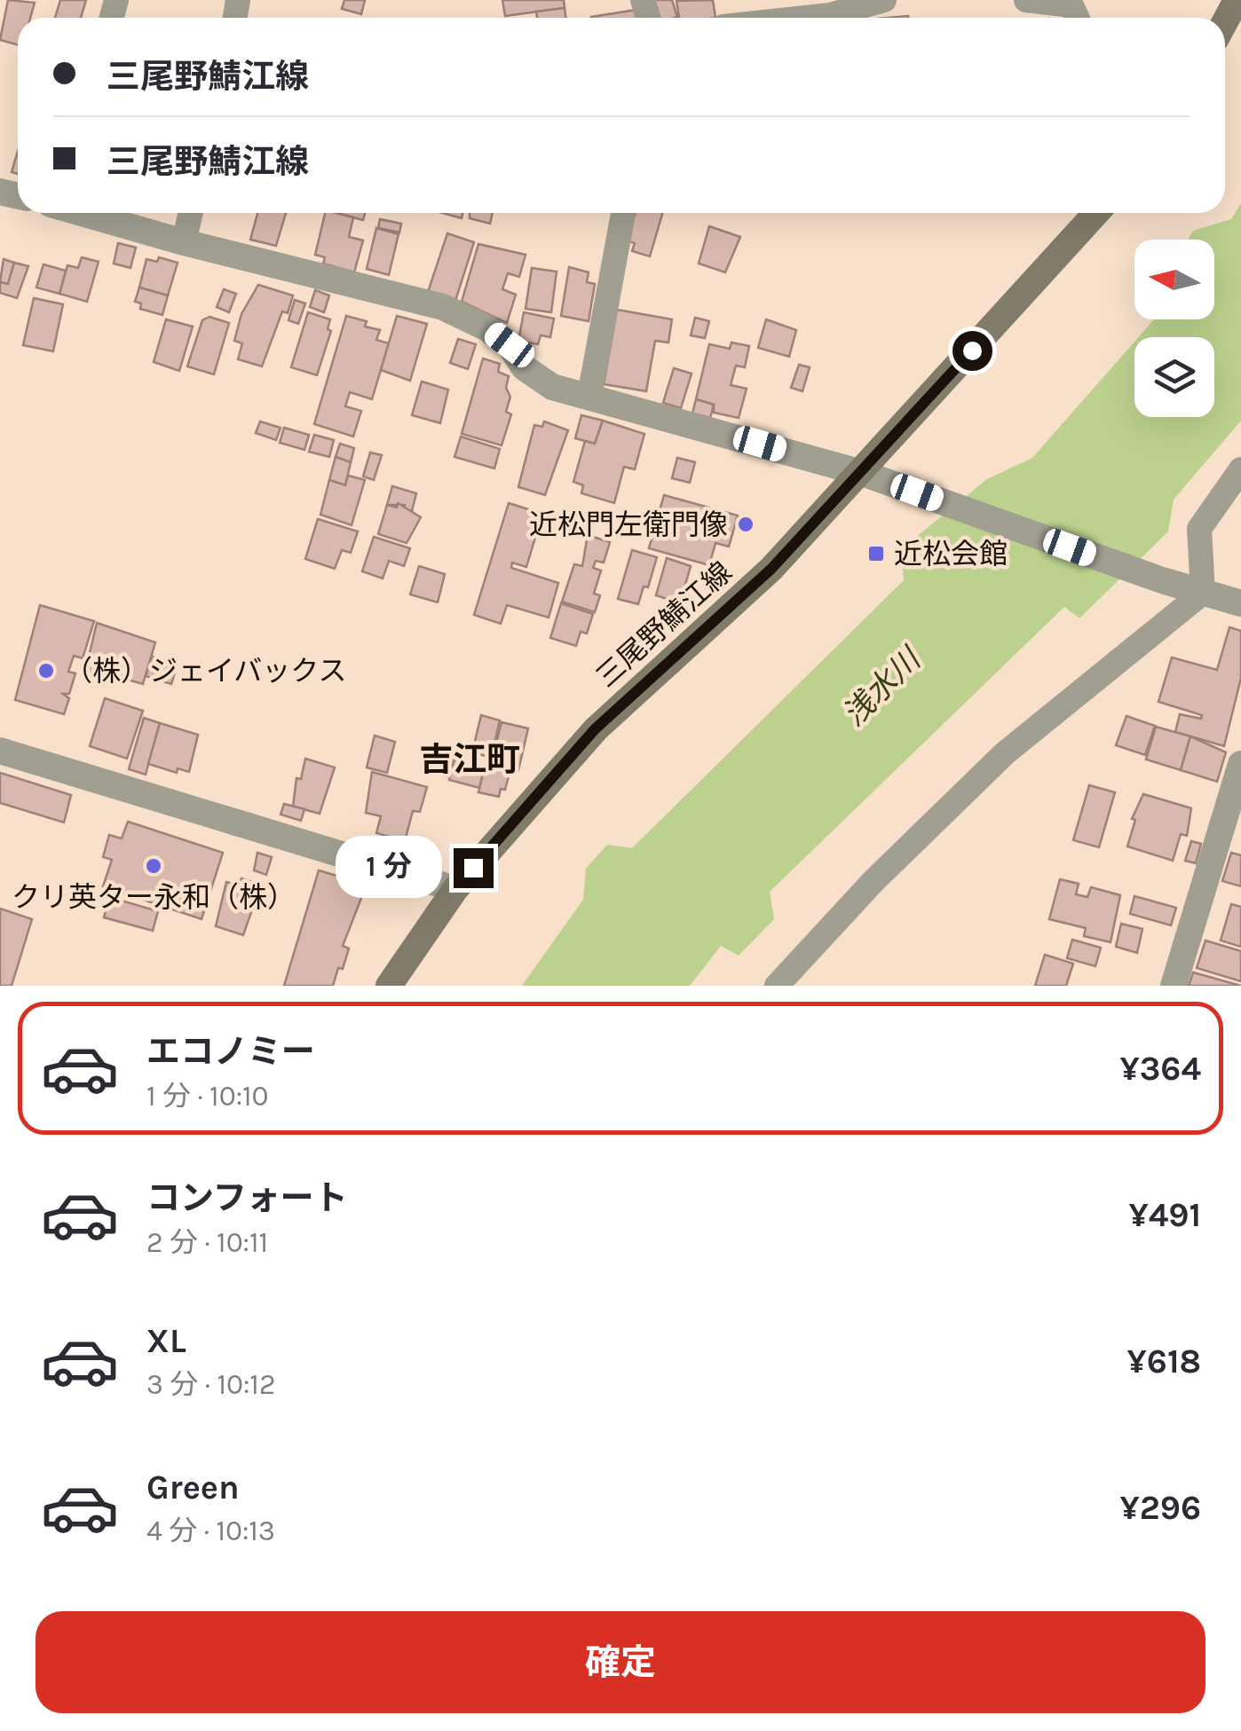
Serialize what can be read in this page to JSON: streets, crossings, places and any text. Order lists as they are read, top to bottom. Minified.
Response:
{"streets":{"main road":["三尾野鯖江線"]},"districts":["吉江町"],"water":["浅水川"],"places":{"other":["近松門左衛門像","（株）ジェイバックス","クリ英ター永和（株）"],"transit":["近松会館"]},"north":"left","page":{"banner":["三尾野鯖江線","三尾野鯖江線"],"bubble":"1 分","list":[{"name":"エコノミー","note":"1 分 · 10:10","value":"¥364"},{"name":"コンフォート","note":"2 分 · 10:11","value":"¥491"},{"name":"XL","note":"3 分 · 10:12","value":"¥618"},{"name":"Green","note":"4 分 · 10:13","value":"¥296"}],"buttons":"確定"}}
